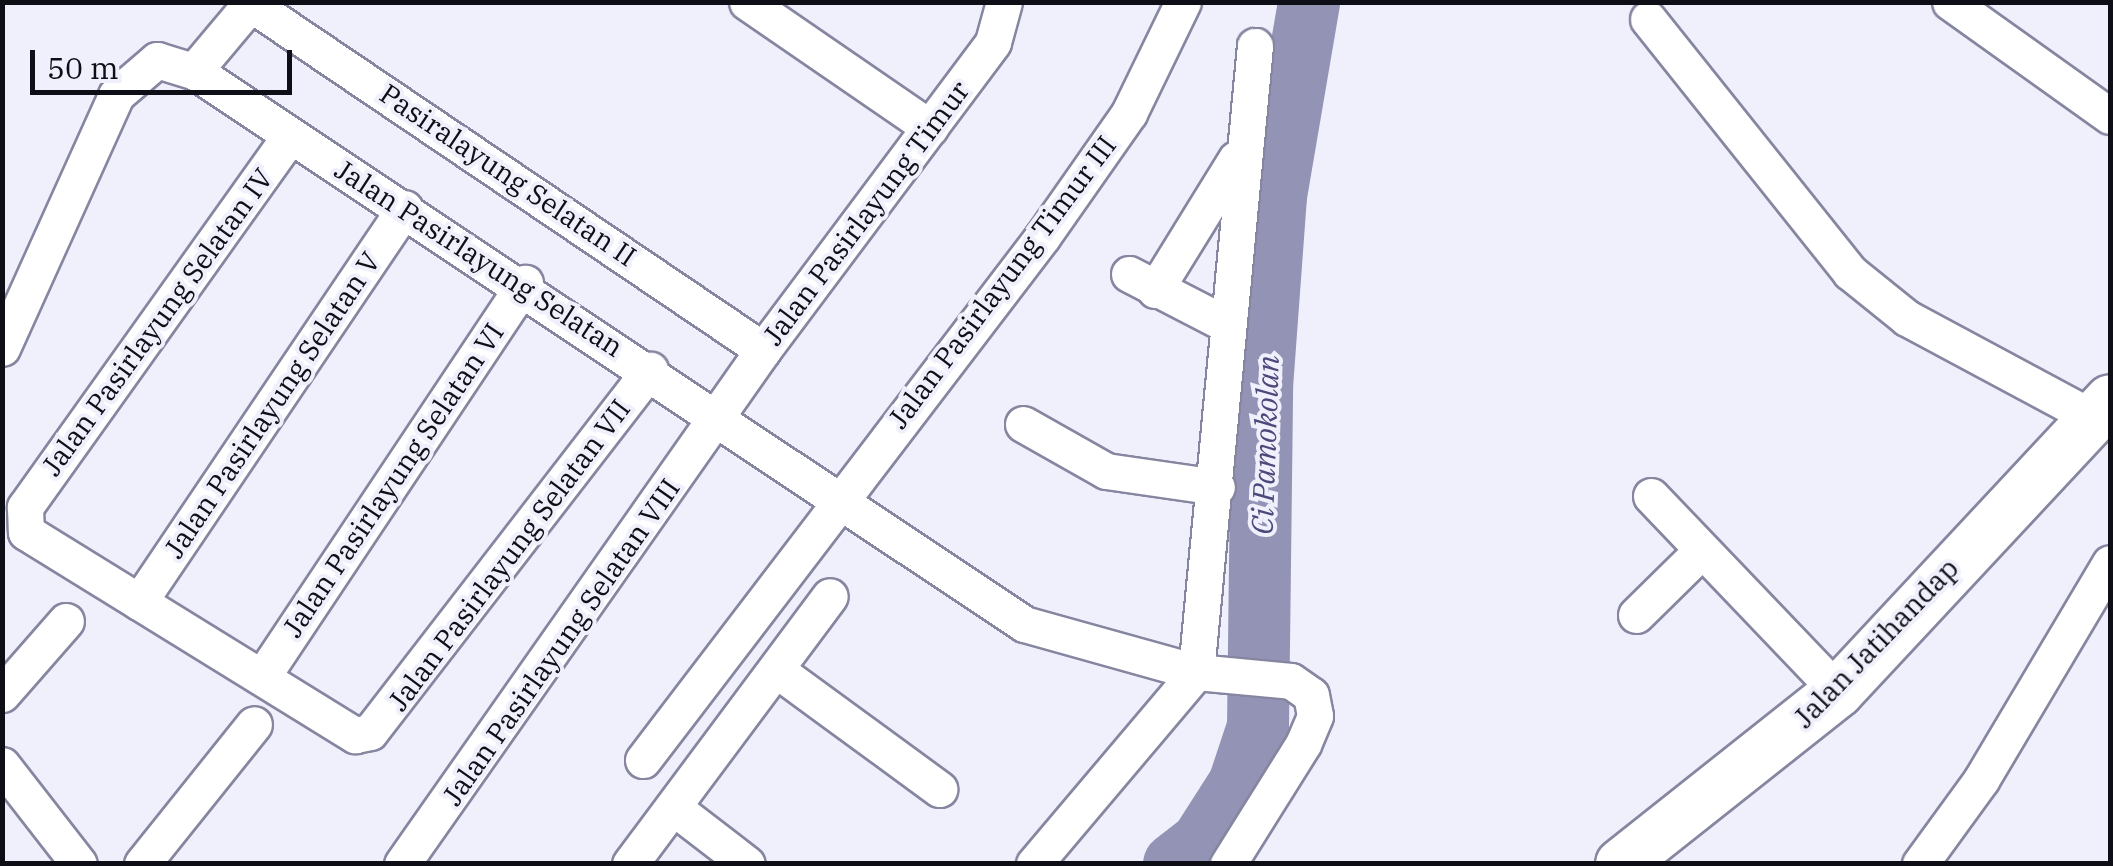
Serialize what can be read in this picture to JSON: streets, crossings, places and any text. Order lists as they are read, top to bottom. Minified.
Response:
{"streets":{"street":["Pasiralayung Selatan II","Jalan Pasirlayung Timur","Jalan Pasirlayung Selatan","Jalan Pasirlayung Timur III","Jalan Pasirlayung Selatan IV","Jalan Pasirlayung Selatan V","Jalan Pasirlayung Selatan VI","Jalan Pasirlayung Selatan VII","Jalan Pasirlayung Selatan VIII","Jalan Jatihandap"]},"crossings":[["Pasiralayung Selatan II","Jalan Pasirlayung Timur"],["Jalan Pasirlayung Timur","Jalan Pasirlayung Selatan"],["Jalan Pasirlayung Timur","Jalan Pasirlayung Selatan VIII"],["Jalan Pasirlayung Selatan","Jalan Pasirlayung Timur III"],["Jalan Pasirlayung Selatan","Jalan Pasirlayung Selatan IV"],["Jalan Pasirlayung Selatan","Jalan Pasirlayung Selatan V"],["Jalan Pasirlayung Selatan","Jalan Pasirlayung Selatan VI"],["Jalan Pasirlayung Selatan","Jalan Pasirlayung Selatan VII"],["Jalan Pasirlayung Selatan","Jalan Pasirlayung Selatan VIII"],["Jalan Pasirlayung Selatan IV","Jalan Pasirlayung Selatan VII"],["Jalan Pasirlayung Selatan V","Jalan Pasirlayung Selatan VII"],["Jalan Pasirlayung Selatan VI","Jalan Pasirlayung Selatan VII"]],"water":["Ci Pamokolan"],"scale_bar":"50 m"}
